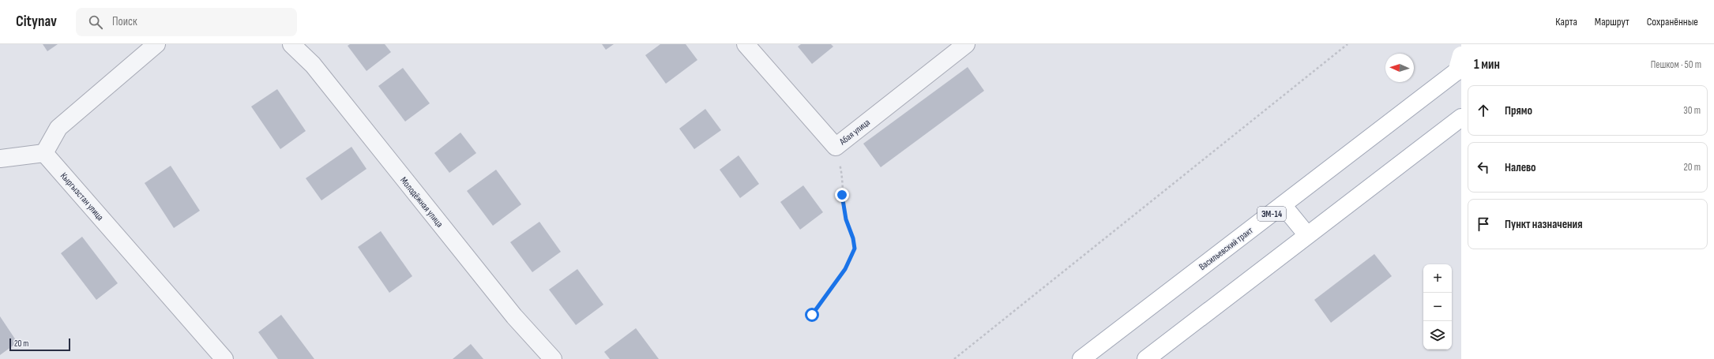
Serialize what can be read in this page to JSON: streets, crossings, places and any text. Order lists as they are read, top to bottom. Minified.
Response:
{"streets":{"main road":["ЭМ-14","Васильевский тракт"],"street":["Абая улица","Кыргызстан улица","Молодёжная улица"]},"scale_bar":"20 m","north":"left","page":{"header":"Citynav","search":"Поиск","nav":["Карта","Маршрут","Сохранённые"],"heading":["1 мин","Пешком · 50 m"],"list":[["Прямо","30 m"],["Налево","20 m"],"Пункт назначения"],"map_buttons":["+","−"],"scale":"20 m"}}
